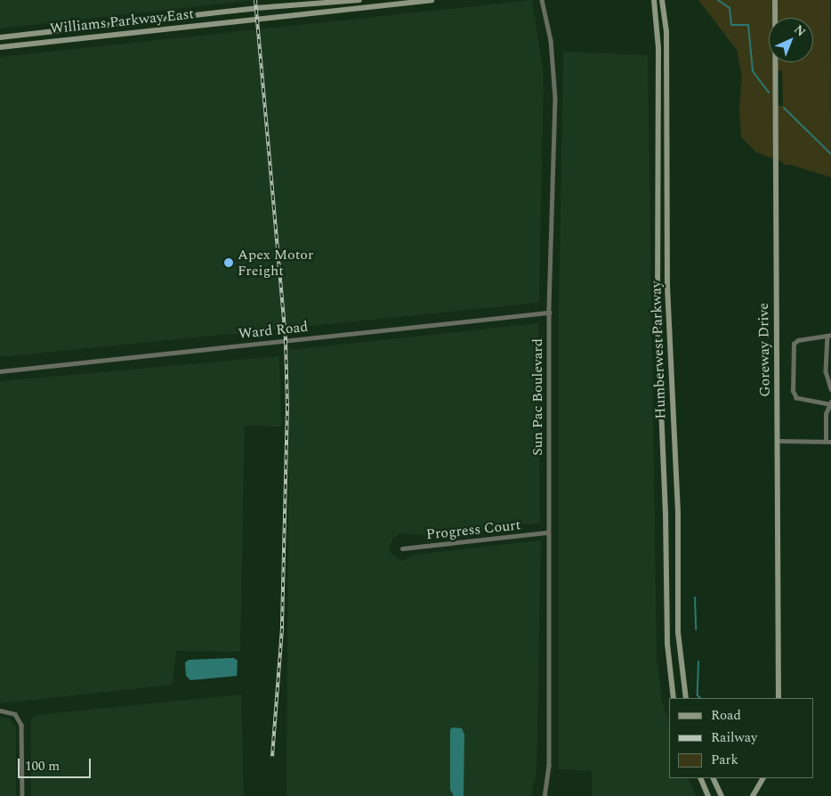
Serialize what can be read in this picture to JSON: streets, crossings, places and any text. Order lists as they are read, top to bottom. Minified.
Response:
{"streets":{"main road":["Williams Parkway East","Humberwest Parkway","Goreway Drive"],"street":["Ward Road","Sun Pac Boulevard","Progress Court"]},"crossings":[["Ward Road","Sun Pac Boulevard"],["Sun Pac Boulevard","Progress Court"]],"places":["Apex Motor Freight"],"legend":["Road","Railway","Park"],"scale_bar":"100 m","north":"top right"}
